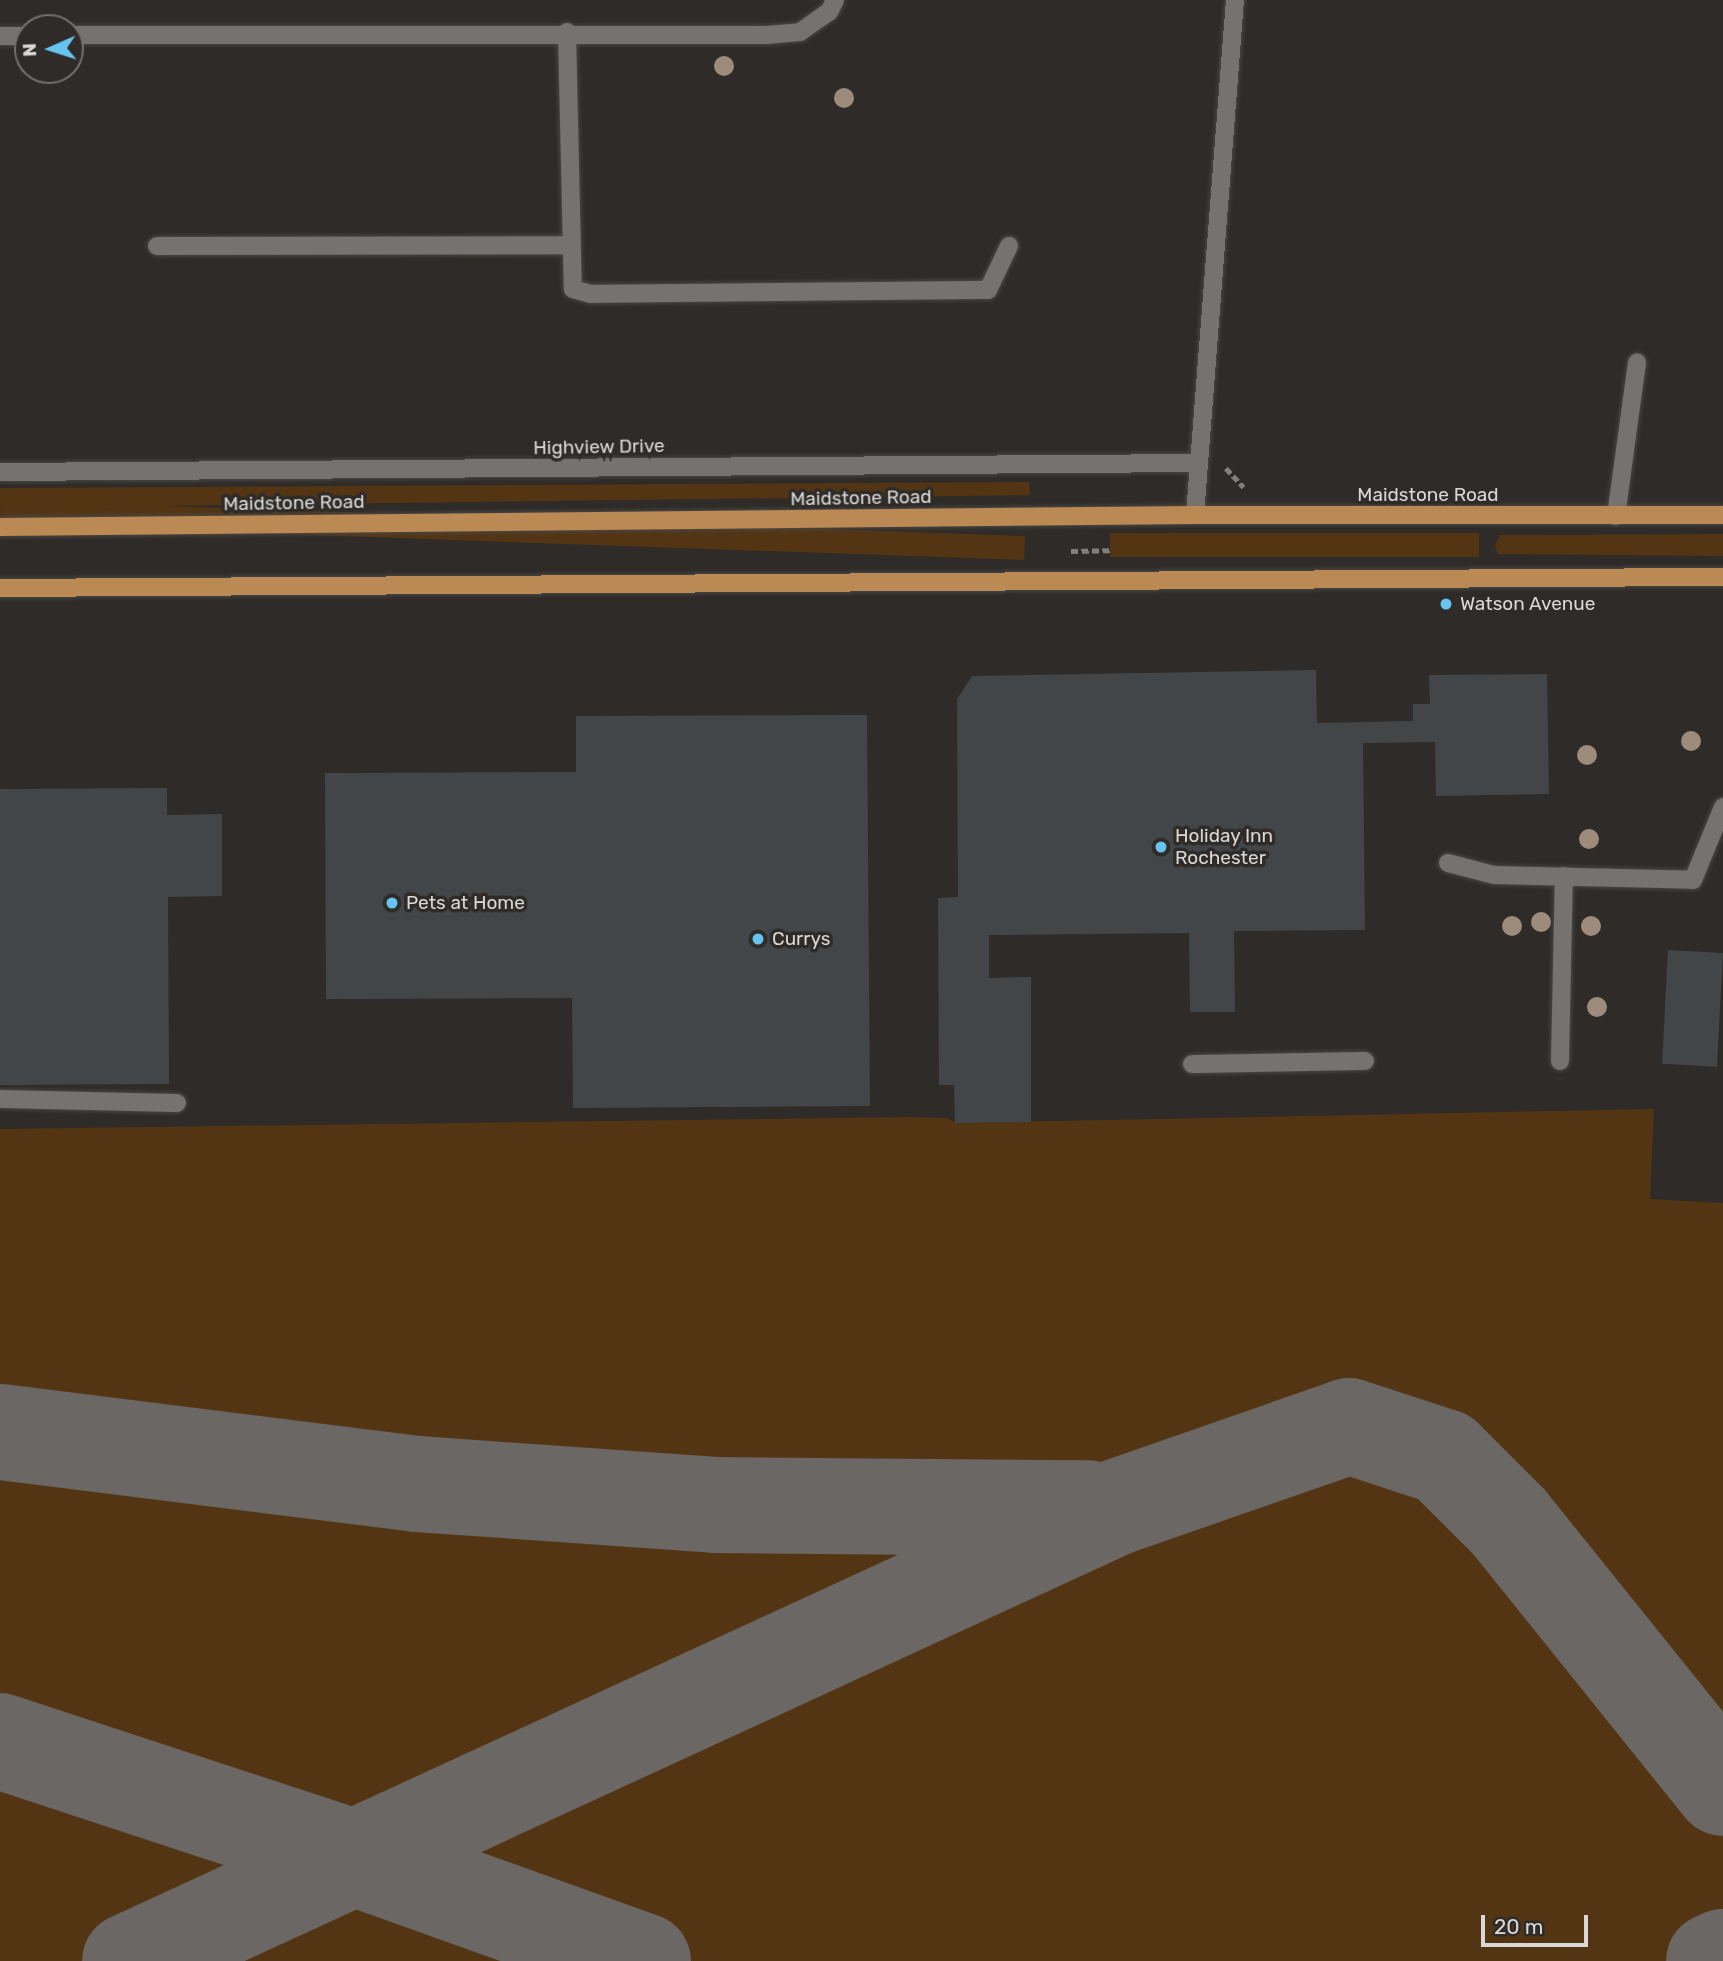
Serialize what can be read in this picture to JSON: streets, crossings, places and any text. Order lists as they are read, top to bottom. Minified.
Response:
{"streets":{"main road":["Maidstone Road"],"street":["Highview Drive"]},"places":["Watson Avenue","Holiday Inn Rochester","Pets at Home","Currys"],"scale_bar":"20 m","north":"left"}
